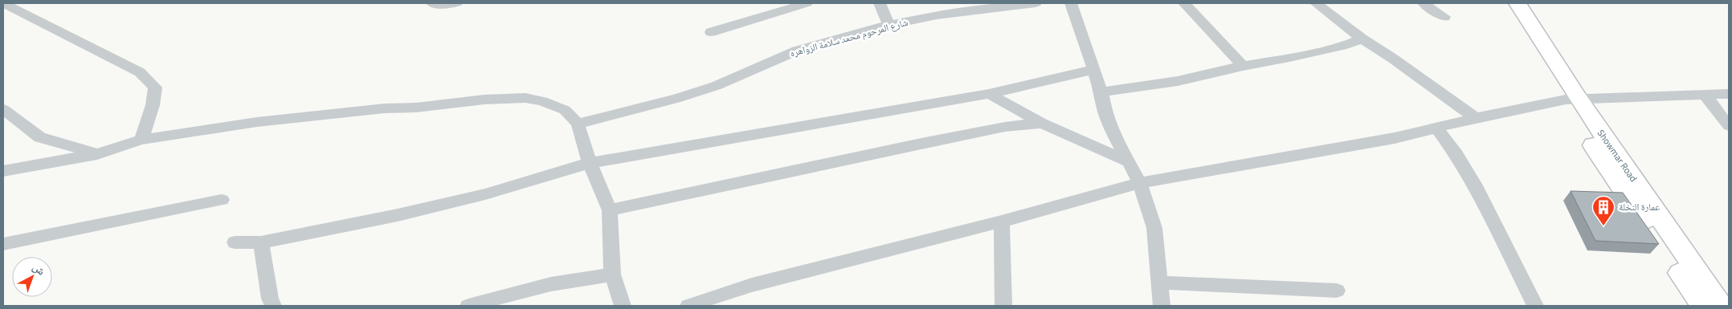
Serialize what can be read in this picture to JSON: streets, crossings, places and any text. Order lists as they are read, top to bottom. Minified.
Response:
{"streets":{"main road":["Showmar Road"],"street":["شارع المرحوم محمد سلامة الزواهره"]},"places":{"building":["عمارة النخلة"]},"north":"top right"}
